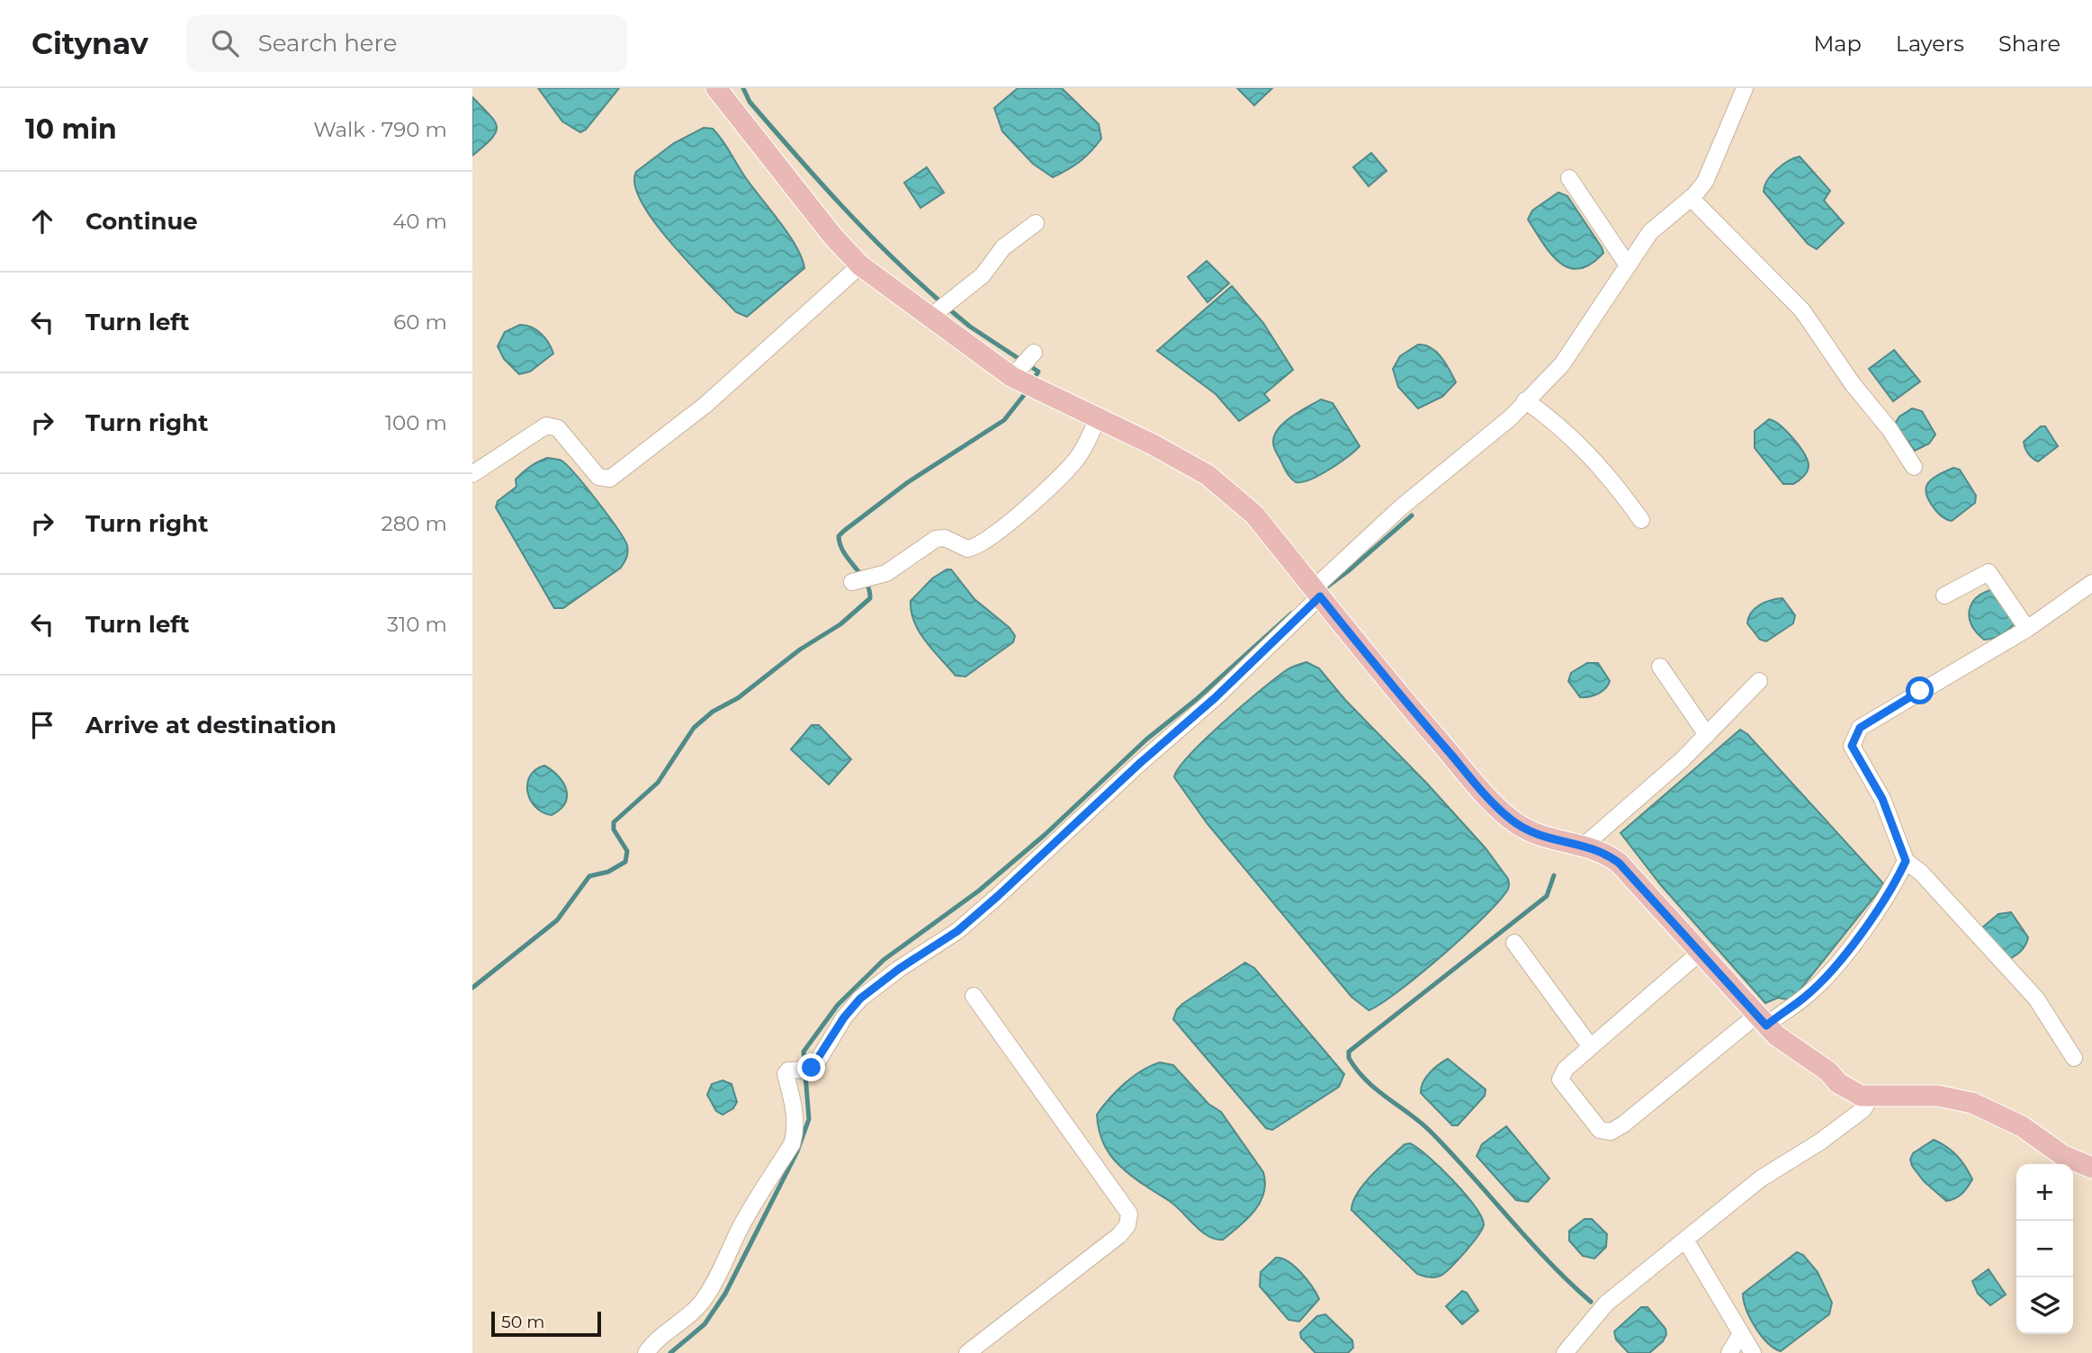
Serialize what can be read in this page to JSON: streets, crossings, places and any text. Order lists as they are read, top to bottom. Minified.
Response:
{"scale_bar":"50 m","page":{"header":"Citynav","search":"Search here","nav":["Map","Layers","Share"],"heading":["10 min","Walk · 790 m"],"list":[["Continue","40 m"],["Turn left","60 m"],["Turn right","100 m"],["Turn right","280 m"],["Turn left","310 m"],"Arrive at destination"],"map_buttons":["+","−"],"scale":"50 m"}}
